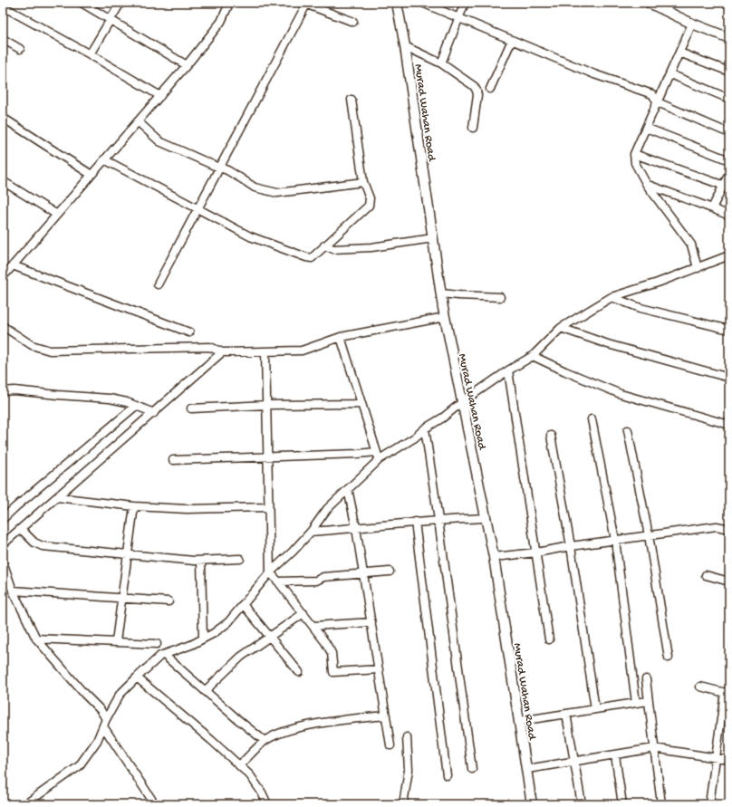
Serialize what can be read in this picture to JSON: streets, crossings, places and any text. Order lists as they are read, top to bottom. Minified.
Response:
{"streets":{"street":["Murad Wahan Road"]}}
